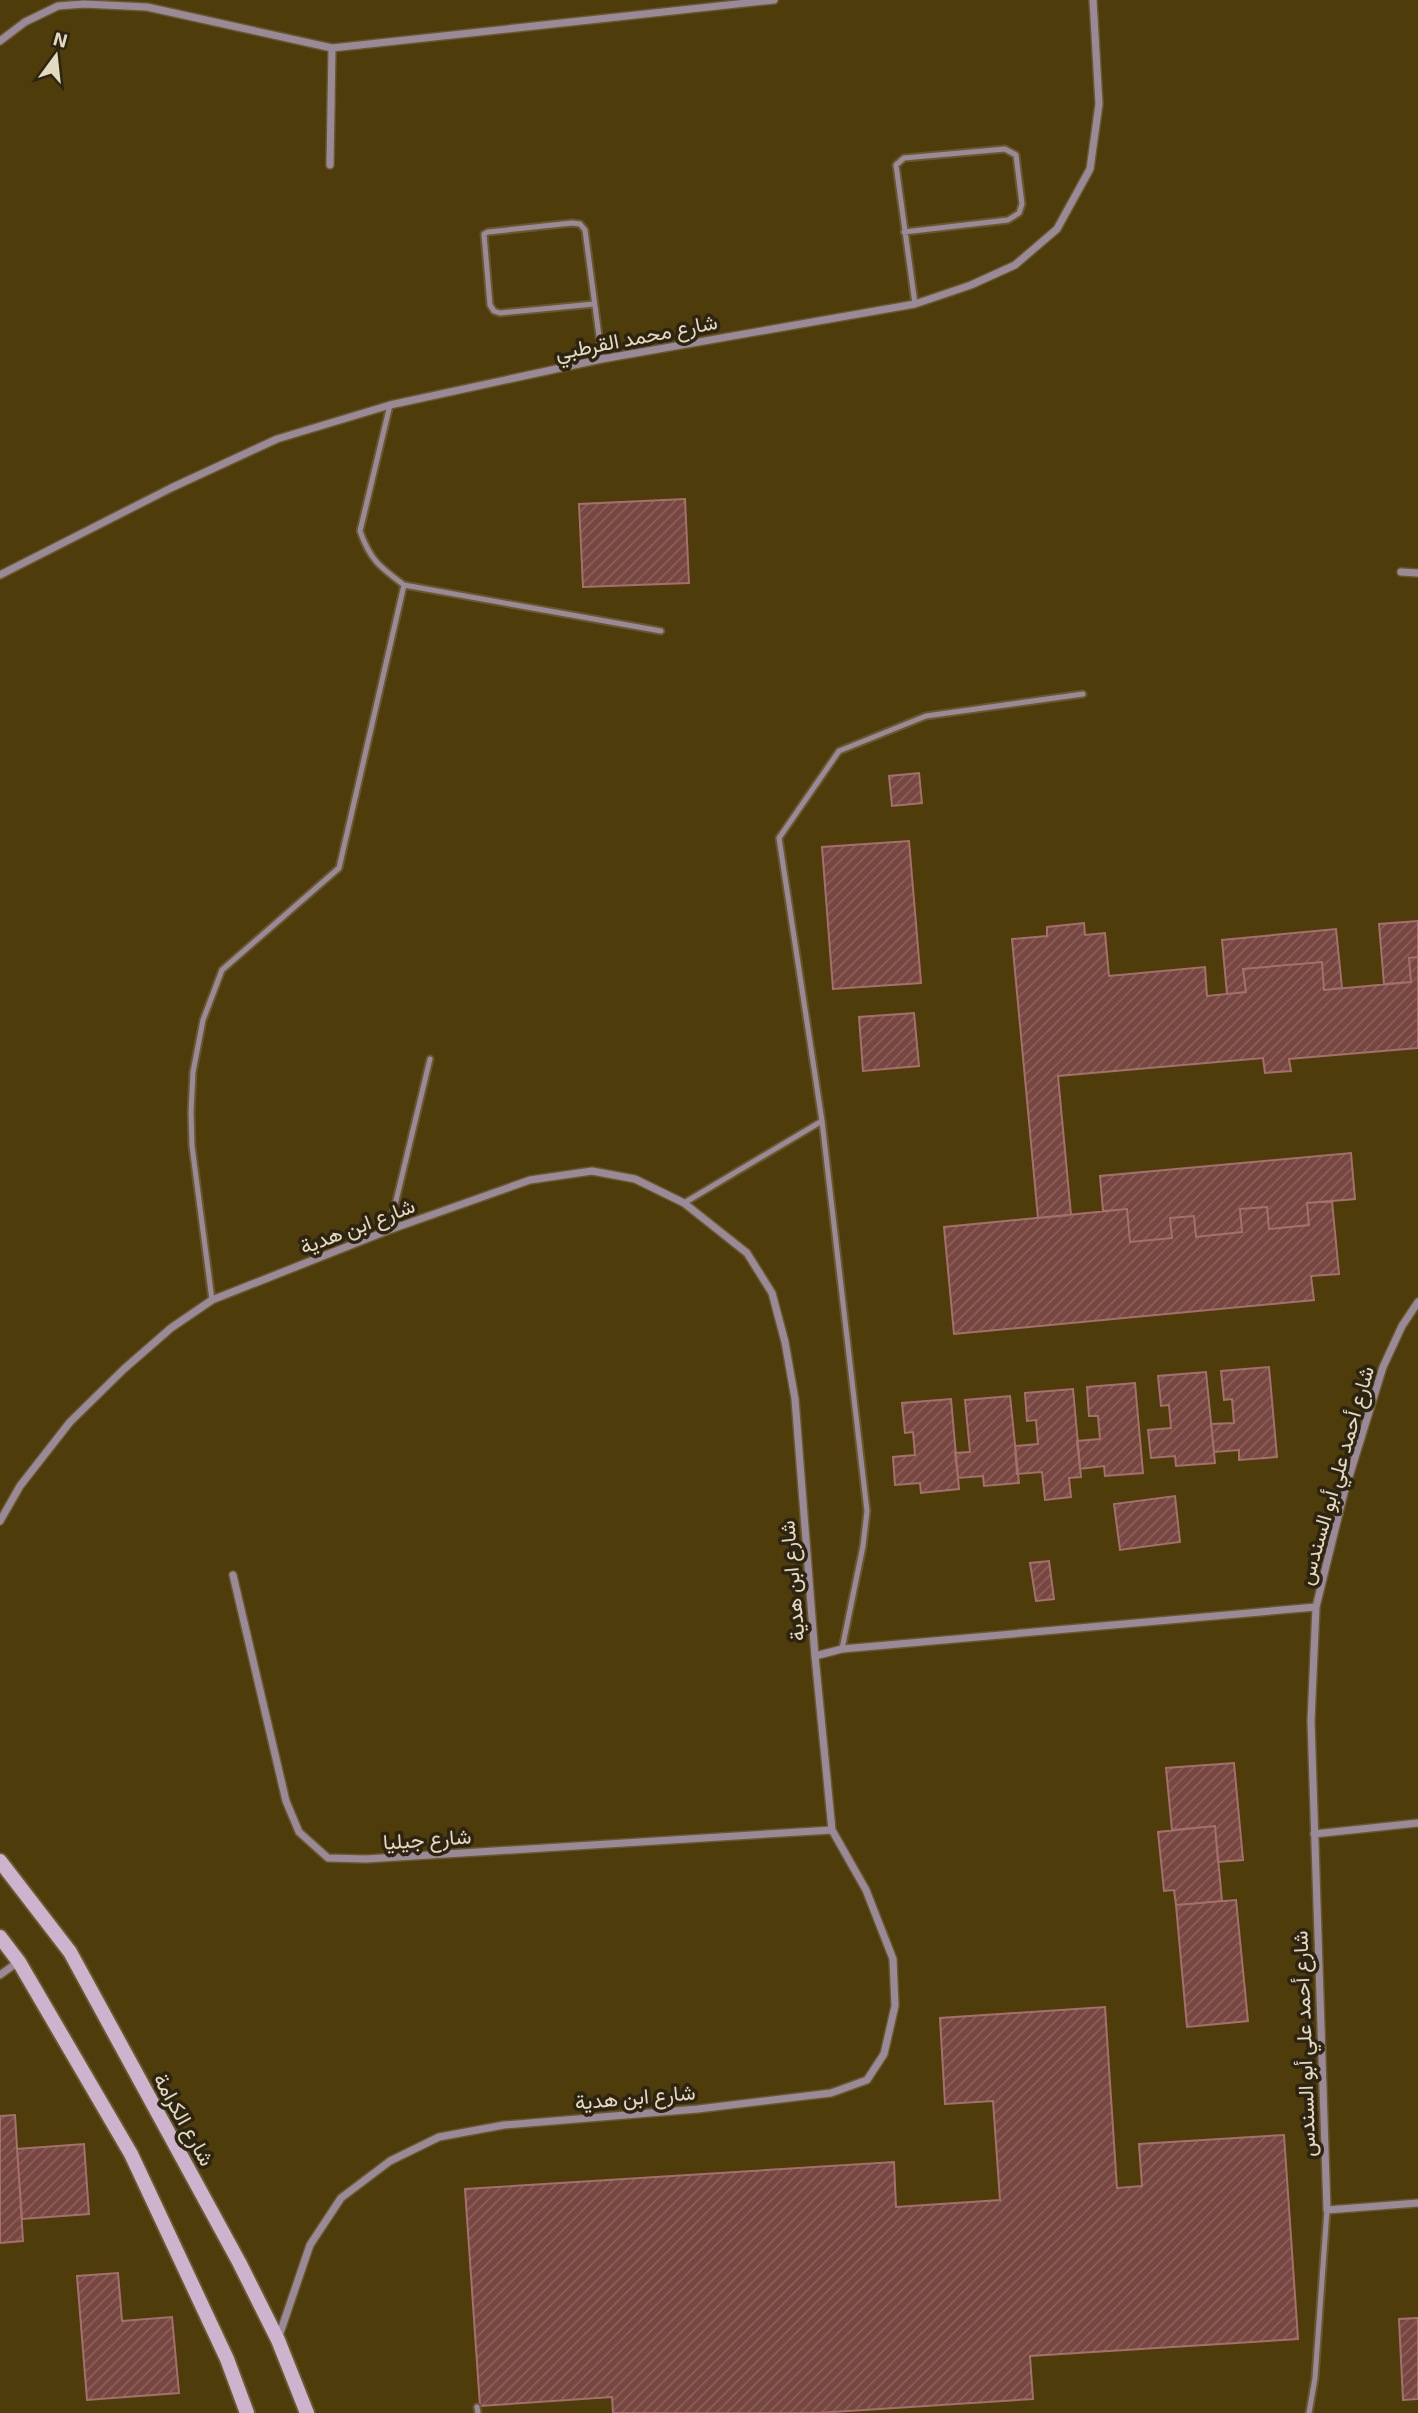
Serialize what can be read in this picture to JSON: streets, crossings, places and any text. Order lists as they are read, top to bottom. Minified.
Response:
{"streets":{"street":["شارع محمد القرطبي","شارع ابن هدية","شارع أحمد علي أبو السندس","شارع جيليا","شارع الكرامة"]},"crossings":[["شارع ابن هدية","شارع جيليا"],["شارع ابن هدية","شارع الكرامة"]],"north":"top"}
